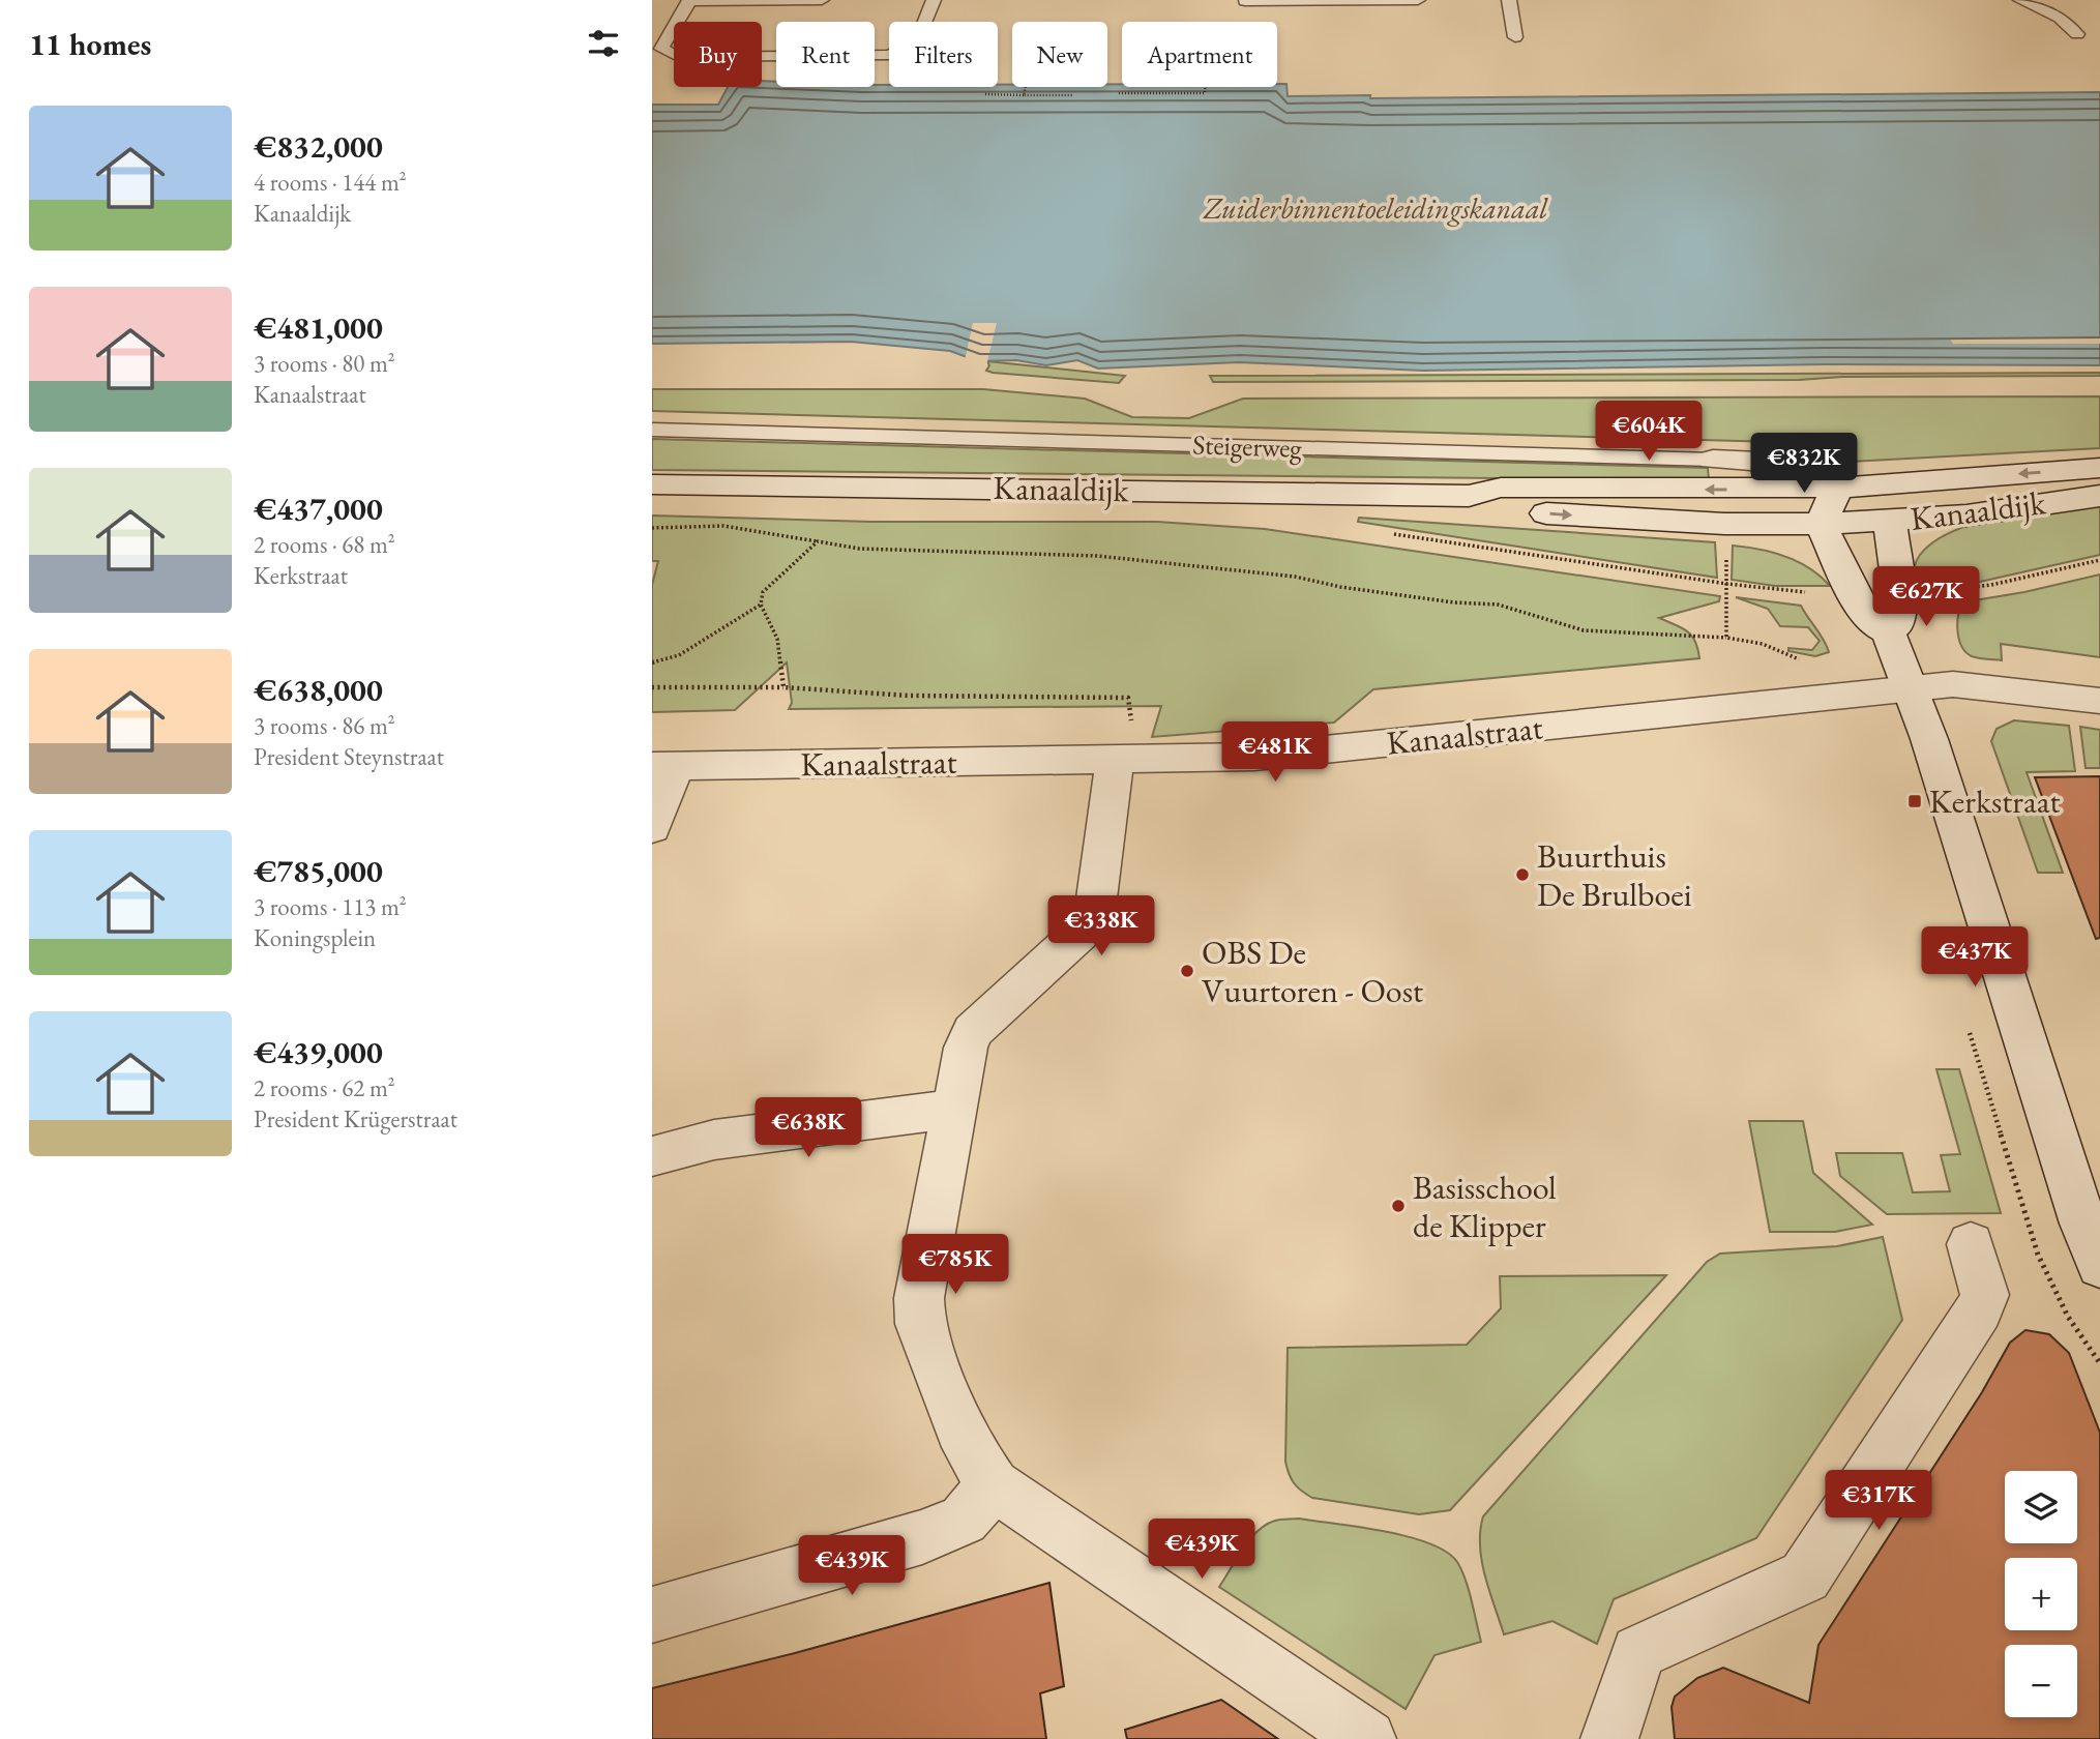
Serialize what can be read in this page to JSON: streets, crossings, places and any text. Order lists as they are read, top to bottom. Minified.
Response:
{"streets":{"street":["Steigerweg","Kanaaldijk","Kanaalstraat"]},"crossings":[["Steigerweg","Kanaaldijk"]],"water":["Zuiderbinnentoeleidingskanaal"],"places":{"transit":["Kerkstraat"],"other":["Buurthuis De Brulboei","OBS De Vuurtoren - Oost","Basisschool de Klipper"]},"page":{"heading":"11 homes","chip":["Buy","Rent","Filters","New","Apartment"],"list":[{"name":"€832,000","note":"4 rooms · 144 m² · Kanaaldijk"},{"name":"€481,000","note":"3 rooms · 80 m² · Kanaalstraat"},{"name":"€437,000","note":"2 rooms · 68 m² · Kerkstraat"},{"name":"€638,000","note":"3 rooms · 86 m² · President Steynstraat"},{"name":"€785,000","note":"3 rooms · 113 m² · Koningsplein"},{"name":"€439,000","note":"2 rooms · 62 m² · President Krügerstraat"}],"price":["€604K","€832K","€627K","€481K","€338K","€437K","€638K","€785K","€317K","€439K","€439K"],"map_buttons":["+","−"]}}
